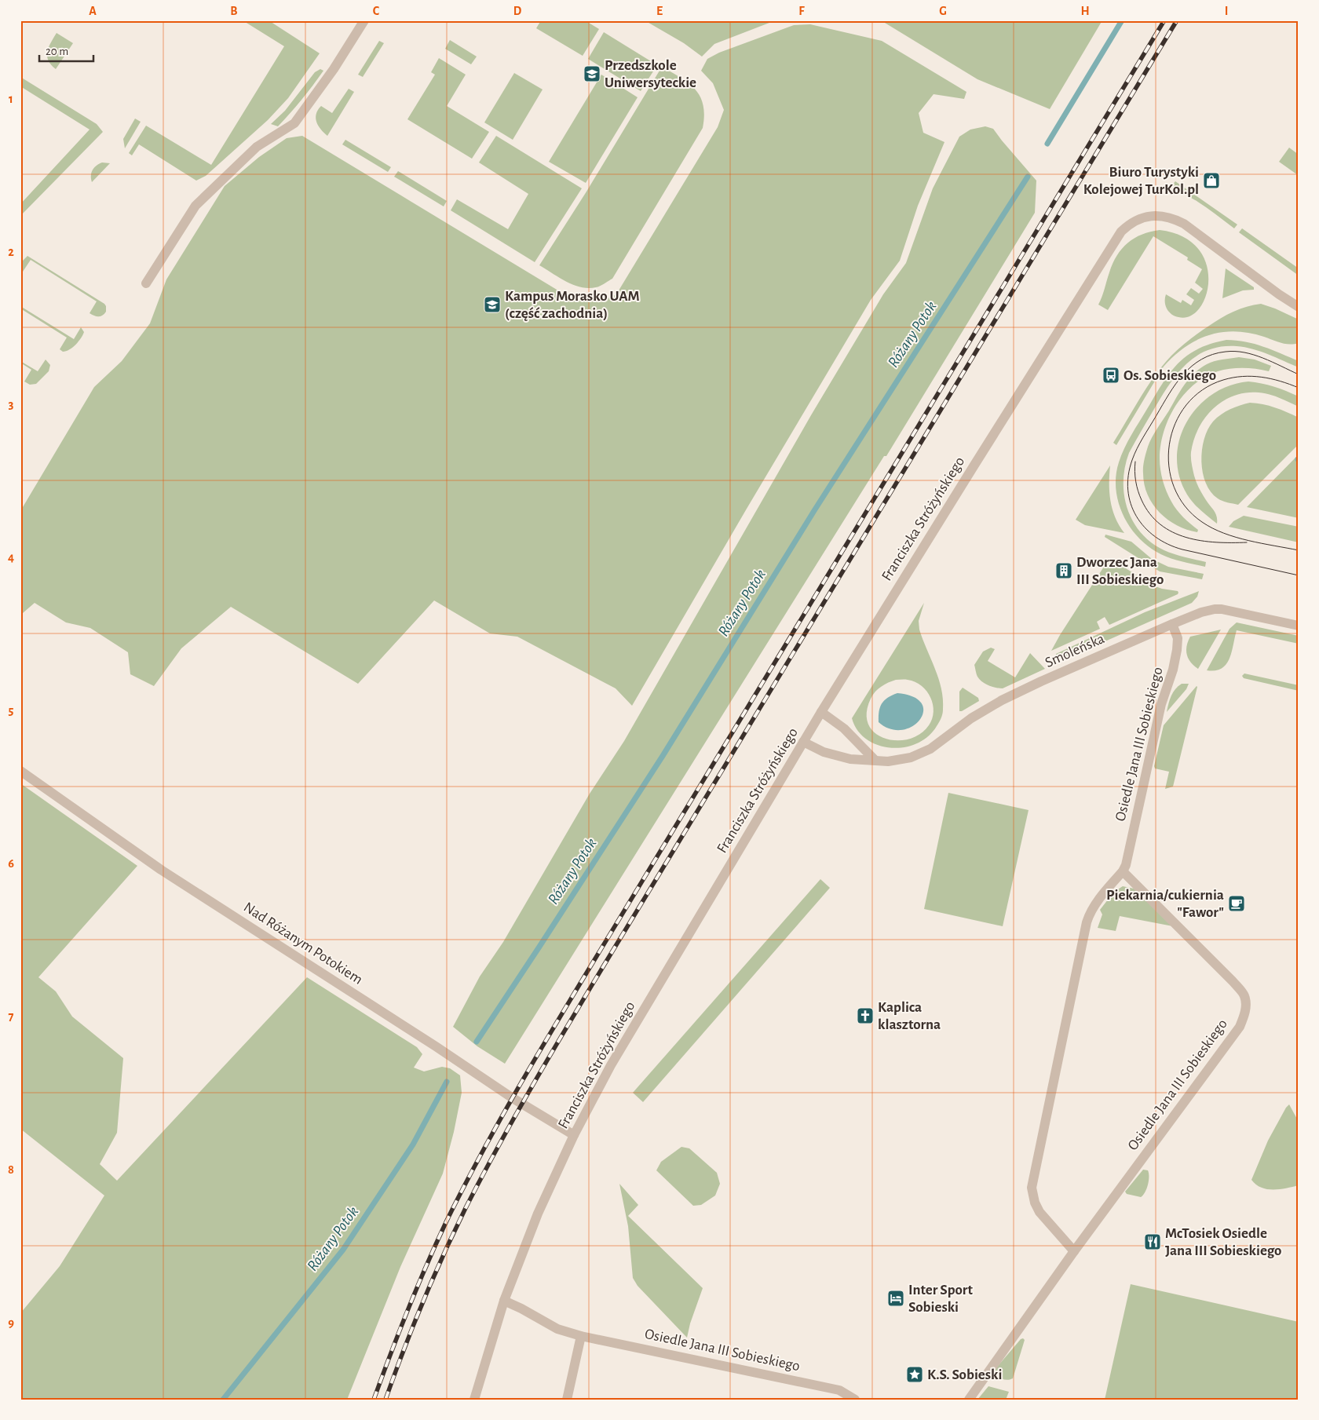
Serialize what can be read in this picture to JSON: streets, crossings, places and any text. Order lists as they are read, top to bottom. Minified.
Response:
{"streets":{"street":["Franciszka Stróżyńskiego","Smoleńska","Osiedle Jana III Sobieskiego","Nad Różanym Potokiem"]},"crossings":[["Franciszka Stróżyńskiego","Smoleńska"],["Franciszka Stróżyńskiego","Osiedle Jana III Sobieskiego"],["Franciszka Stróżyńskiego","Nad Różanym Potokiem"],["Smoleńska","Osiedle Jana III Sobieskiego"]],"water":["Różany Potok"],"places":{"school or university":["Przedszkole Uniwersyteckie","Kampus Morasko UAM (część zachodnia)"],"shop":["Biuro Turystyki Kolejowej TurKol.pl"],"bus stop":["Os. Sobieskiego"],"building":["Dworzec Jana III Sobieskiego"],"cafe":["Piekarnia/cukiernia \"Fawor\""],"church":["Kaplica klasztorna"],"restaurant":["McTosiek Osiedle Jana III Sobieskiego"],"hotel":["Inter Sport Sobieski"],"place":["K.S. Sobieski"]},"scale_bar":"20 m","grid":{"columns":["A","B","C","D","E","F","G","H","I"],"rows":["1","2","3","4","5","6","7","8","9"]}}
